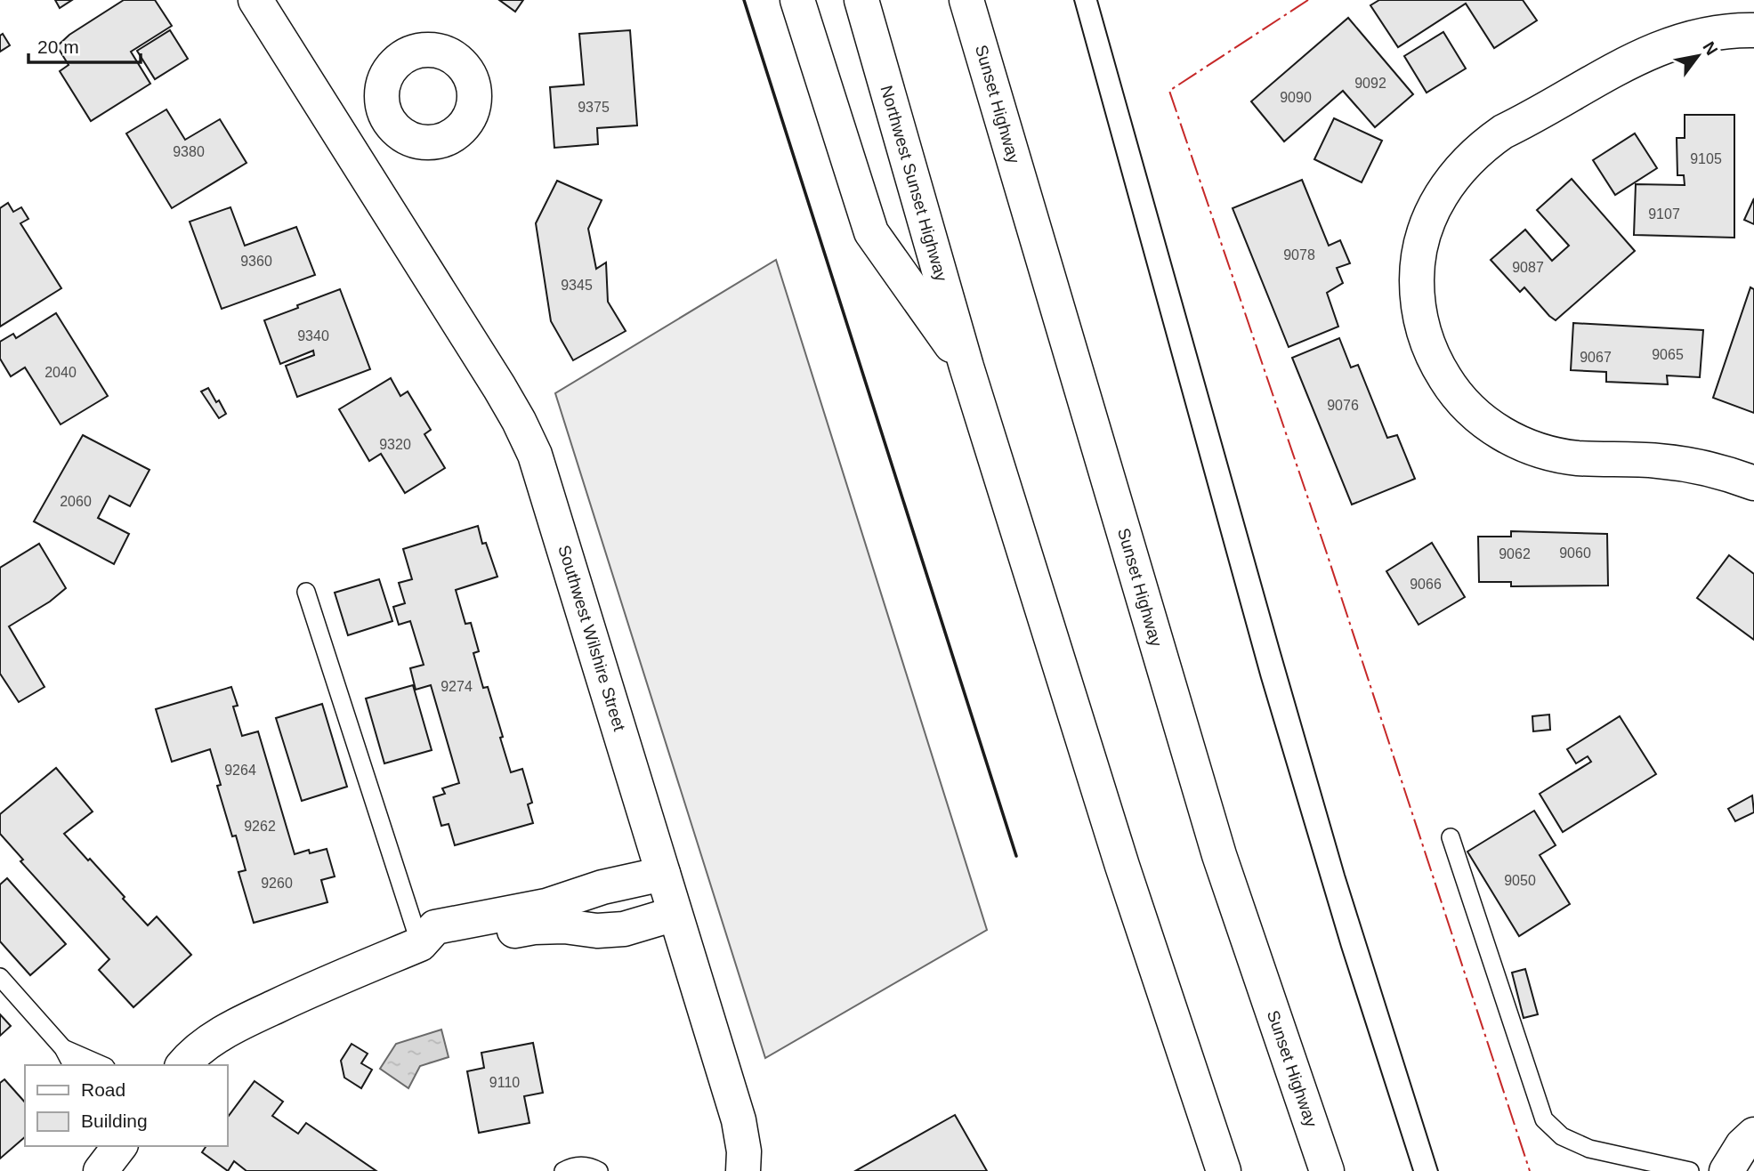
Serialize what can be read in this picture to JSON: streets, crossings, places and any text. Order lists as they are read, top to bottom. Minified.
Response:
{"streets":{"main road":["Sunset Highway","Northwest Sunset Highway","Southwest Wilshire Street"]},"house_numbers":["9092","9090","9375","9380","9105","9107","9078","9360","9087","9345","9340","9065","9067","2040","9076","9320","2060","9060","9062","9066","9274","9264","9262","9050","9260","9110"],"legend":["Road","Building"],"scale_bar":"20 m","north":"top right"}
